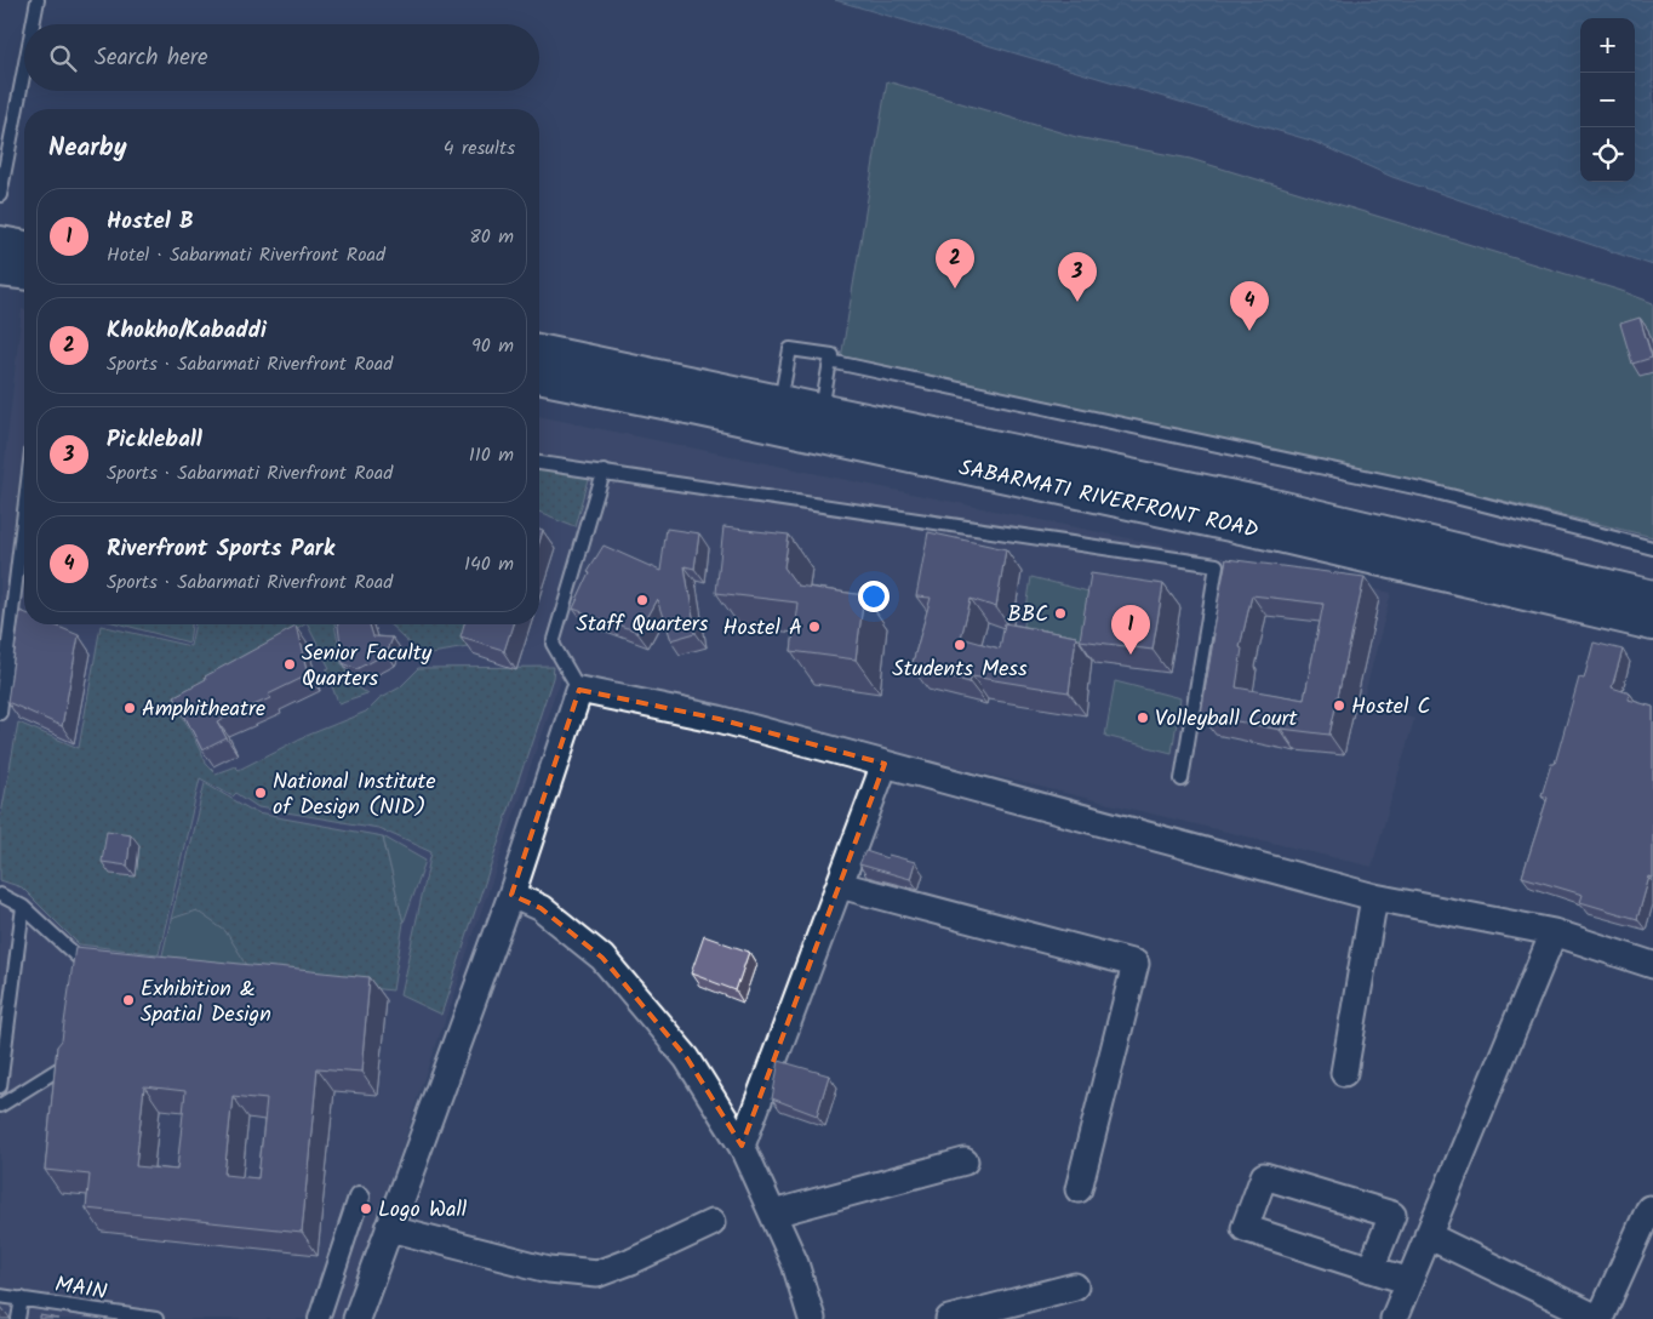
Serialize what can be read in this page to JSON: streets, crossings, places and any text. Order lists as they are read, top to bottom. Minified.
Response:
{"streets":{"street":["SABARMATI RIVERFRONT ROAD"],"lane":["MAIN"]},"places":["Staff Quarters","BBC","Hostel A","Students Mess","Senior Faculty Quarters","Hostel C","Amphitheatre","Volleyball Court","National Institute of Design (NID)","Exhibition & Spatial Design","Logo Wall"],"page":{"map_buttons":["+","−"],"search":"Search here","heading":["Nearby","4 results"],"list":[{"mark":"1","name":"Hostel B","note":"Hotel · Sabarmati Riverfront Road","value":"80 m"},{"mark":"2","name":"Khokho/Kabaddi","note":"Sports · Sabarmati Riverfront Road","value":"90 m"},{"mark":"3","name":"Pickleball","note":"Sports · Sabarmati Riverfront Road","value":"110 m"},{"mark":"4","name":"Riverfront Sports Park","note":"Sports · Sabarmati Riverfront Road","value":"140 m"}],"pins":["2","3","4","1"]}}
